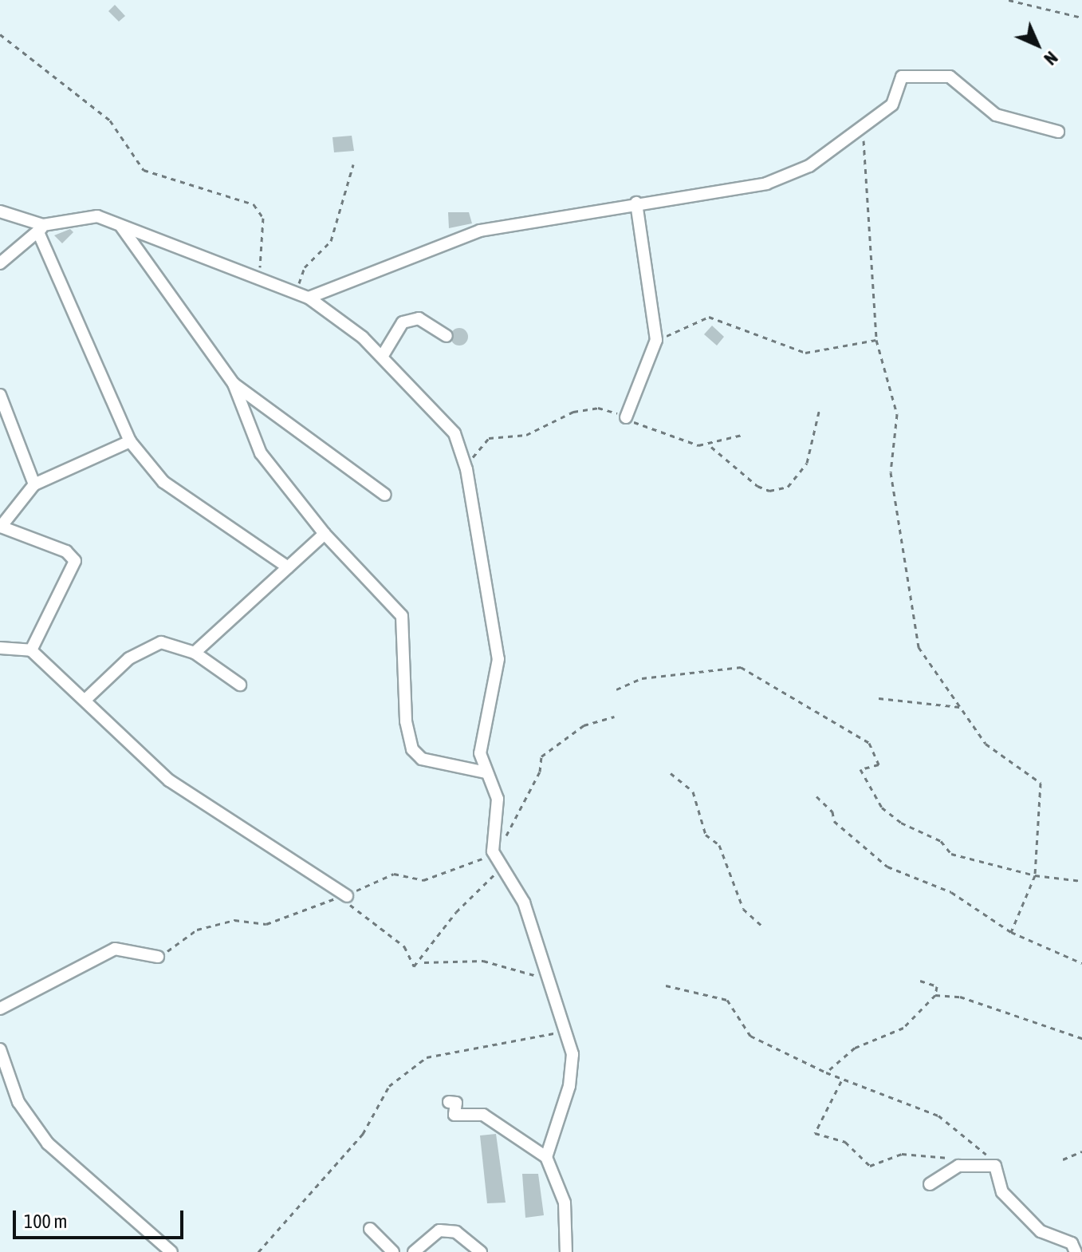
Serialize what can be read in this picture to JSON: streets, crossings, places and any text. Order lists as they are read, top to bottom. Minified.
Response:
{"scale_bar":"100 m","north":"bottom right"}
